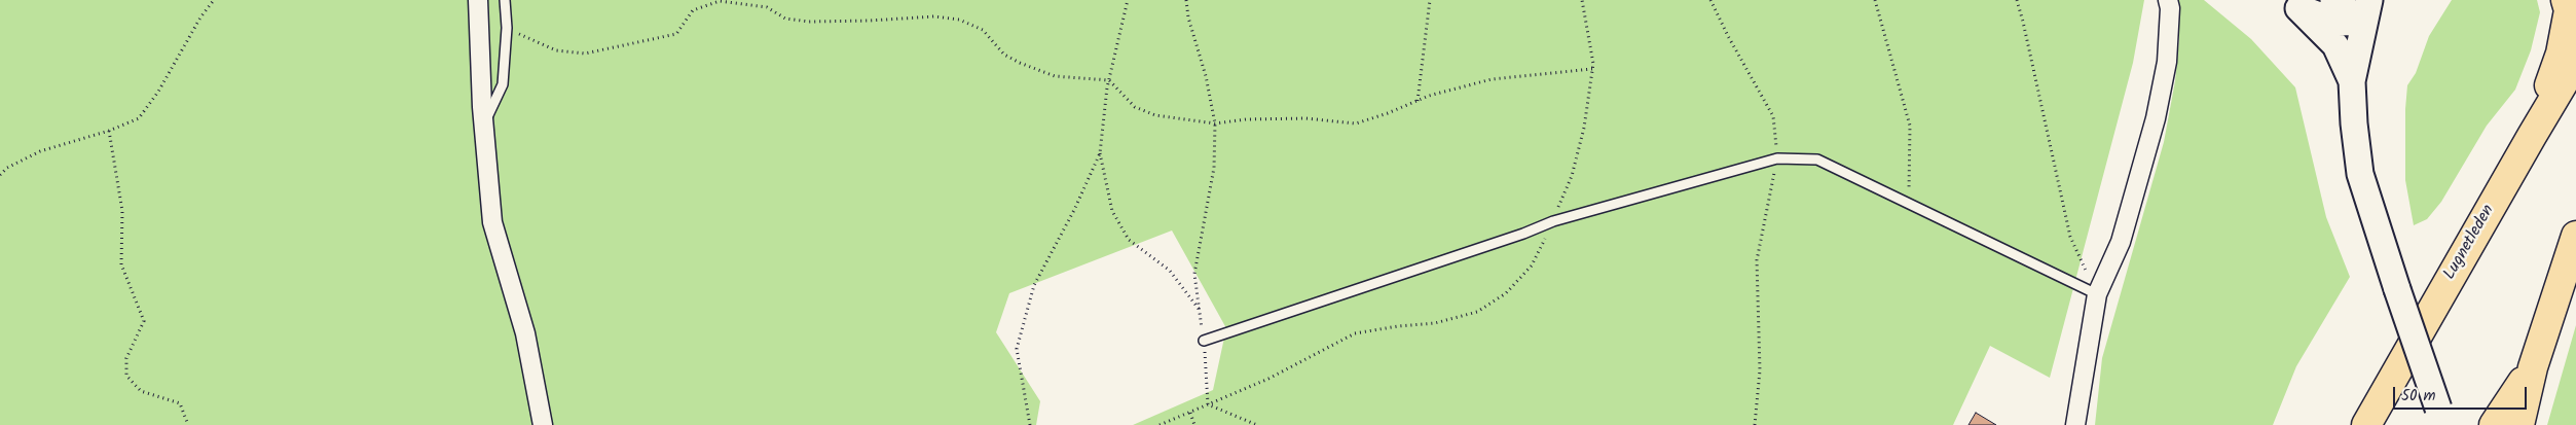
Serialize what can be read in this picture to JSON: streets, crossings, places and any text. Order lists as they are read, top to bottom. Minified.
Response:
{"streets":{"highway":["Lugnetleden"]},"scale_bar":"50 m"}
